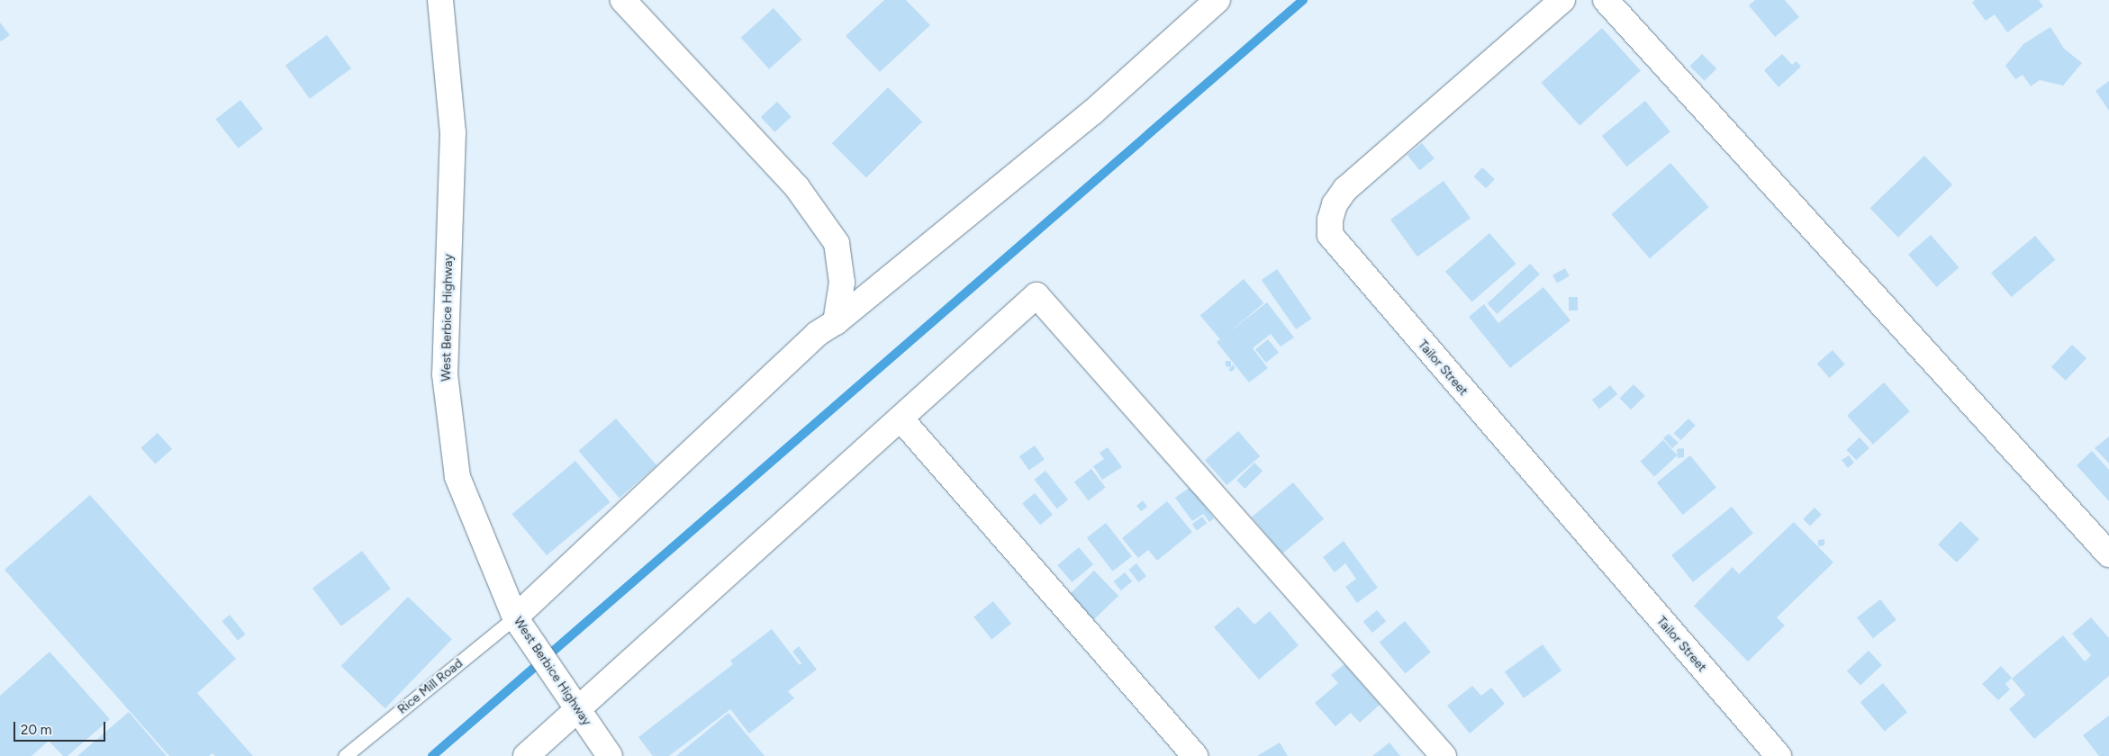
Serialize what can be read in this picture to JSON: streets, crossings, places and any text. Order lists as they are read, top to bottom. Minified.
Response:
{"streets":{"street":["West Berbice Highway","Tailor Street"],"lane":["Rice Mill Road"]},"crossings":[["West Berbice Highway","Rice Mill Road"]],"scale_bar":"20 m"}
